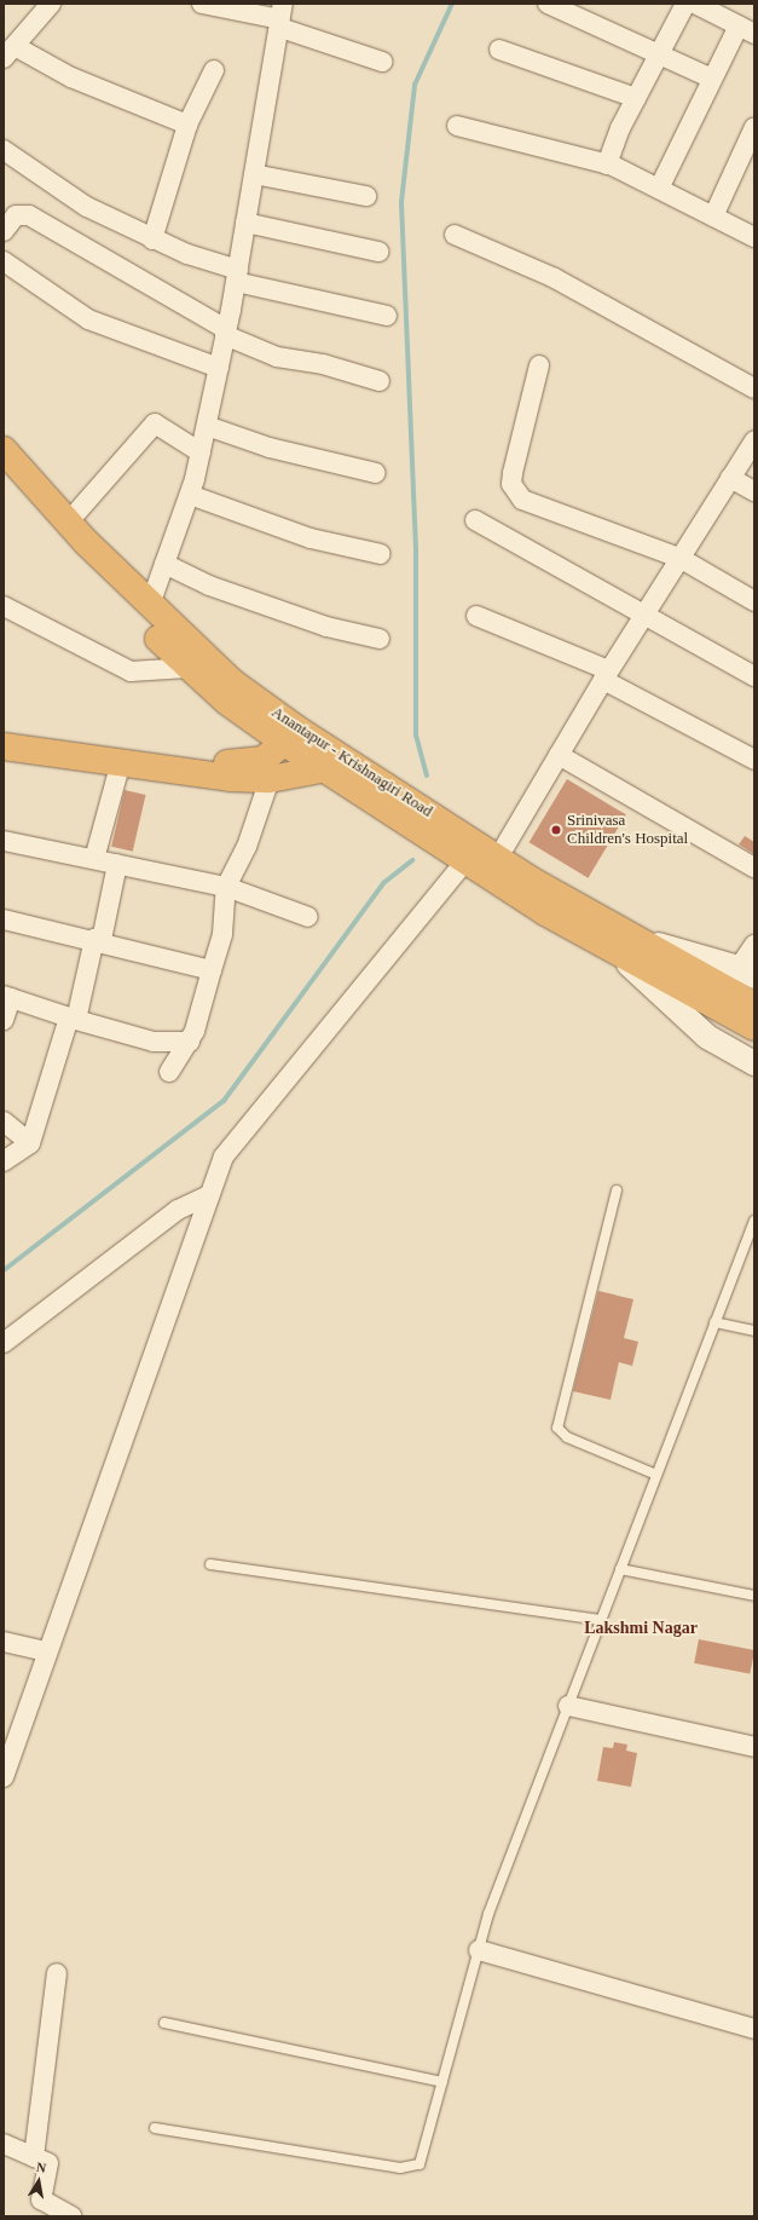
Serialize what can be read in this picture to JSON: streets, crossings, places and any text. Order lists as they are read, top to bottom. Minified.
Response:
{"streets":{"highway":["Anantapur - Krishnagiri Road"]},"districts":["Lakshmi Nagar"],"places":["Srinivasa Children's Hospital"],"north":"top"}
